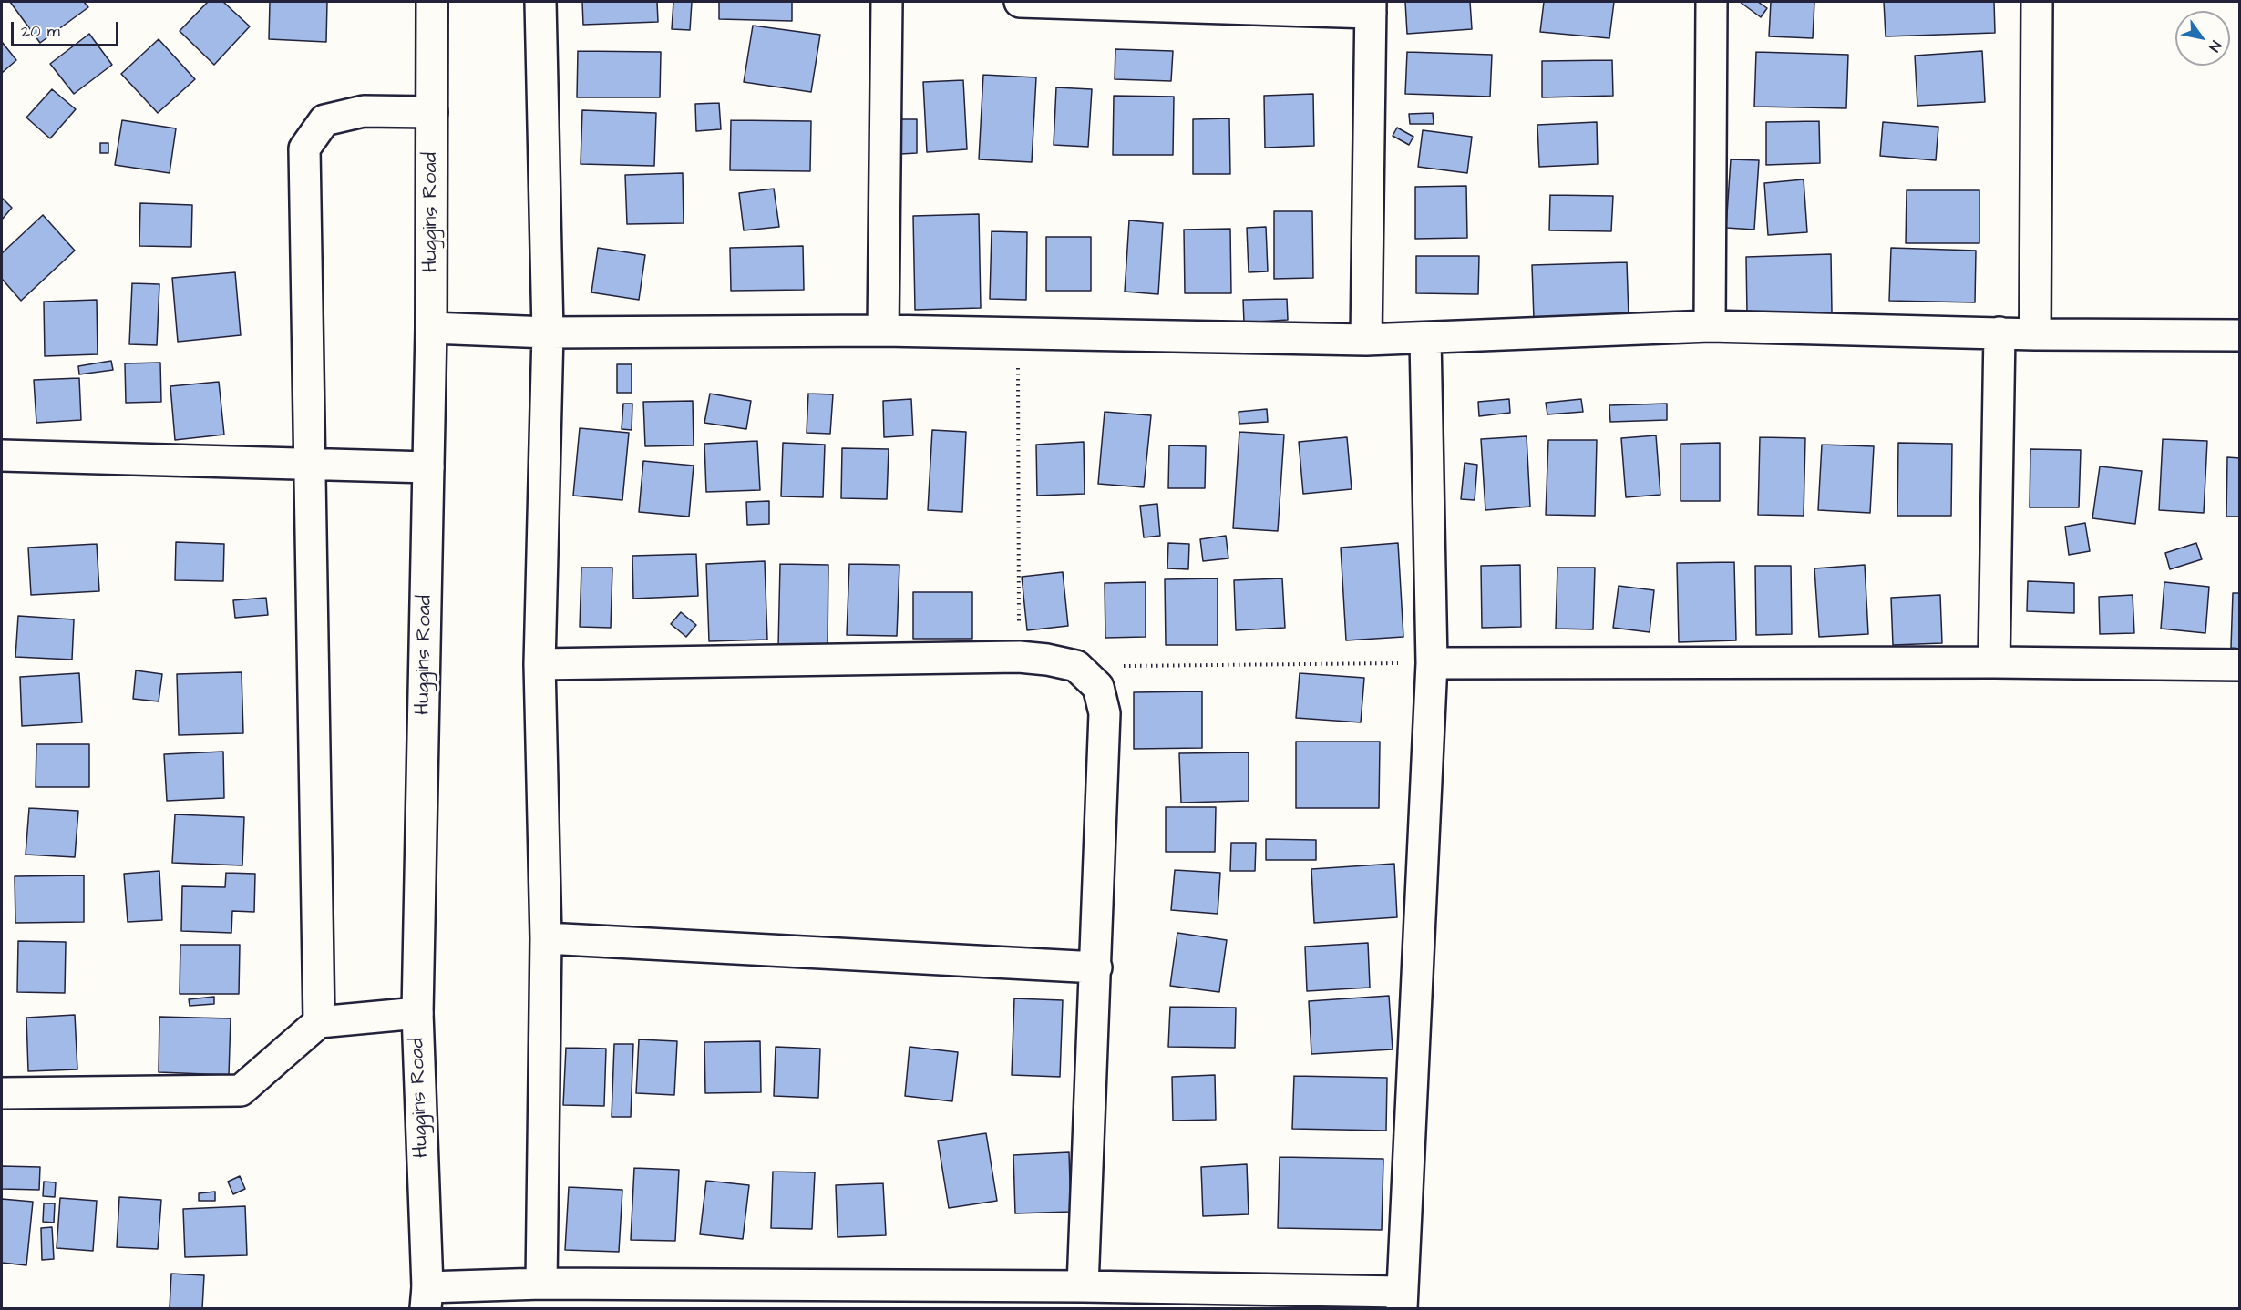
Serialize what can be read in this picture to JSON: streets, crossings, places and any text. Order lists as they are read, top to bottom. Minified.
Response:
{"streets":{"street":["Huggins Road"]},"scale_bar":"20 m","north":"bottom right"}
